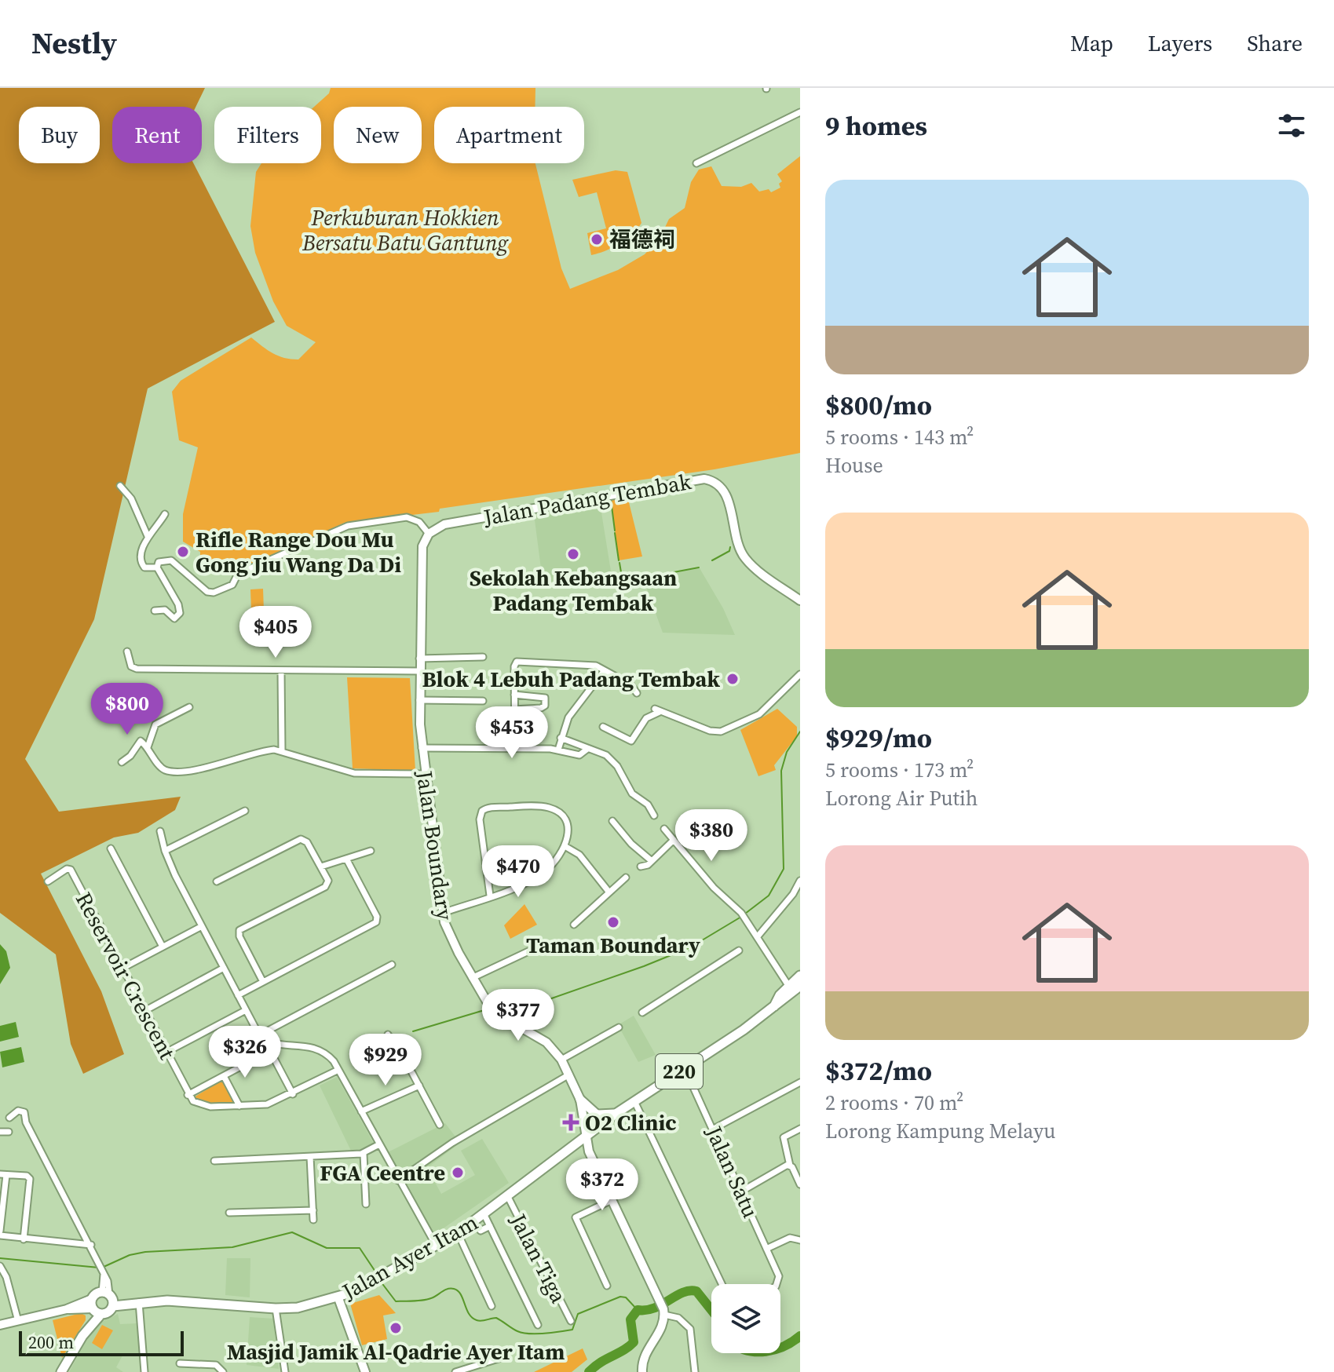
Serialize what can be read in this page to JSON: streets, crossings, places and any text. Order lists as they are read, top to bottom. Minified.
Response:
{"streets":{"main road":["220","Jalan Ayer Itam"],"street":["Jalan Padang Tembak","Jalan Boundary","Reservoir Crescent","Jalan Satu","Jalan Tiga"]},"crossings":[["Jalan Padang Tembak","Jalan Boundary"],["Jalan Boundary","Jalan Ayer Itam"],["Jalan Satu","Jalan Ayer Itam"],["Jalan Ayer Itam","Jalan Tiga"]],"parks":["Perkuburan Hokkien Bersatu Batu Gantung"],"places":{"other":["福德祠","Rifle Range Dou Mu Gong Jiu Wang Da Di","Sekolah Kebangsaan Padang Tembak","Blok 4 Lebuh Padang Tembak","Taman Boundary","FGA Ceentre","Masjid Jamik Al-Qadrie Ayer Itam"],"health":["O2 Clinic"]},"scale_bar":"200 m","page":{"header":"Nestly","nav":["Map","Layers","Share"],"heading":"9 homes","chip":["Buy","Rent","Filters","New","Apartment"],"list":[{"name":"$800/mo","note":"5 rooms · 143 m² · House"},{"name":"$929/mo","note":"5 rooms · 173 m² · Lorong Air Putih"},{"name":"$372/mo","note":"2 rooms · 70 m² · Lorong Kampung Melayu"}],"price":["$405","$800","$453","$380","$470","$377","$326","$929","$372"],"scale":"200 m"}}
